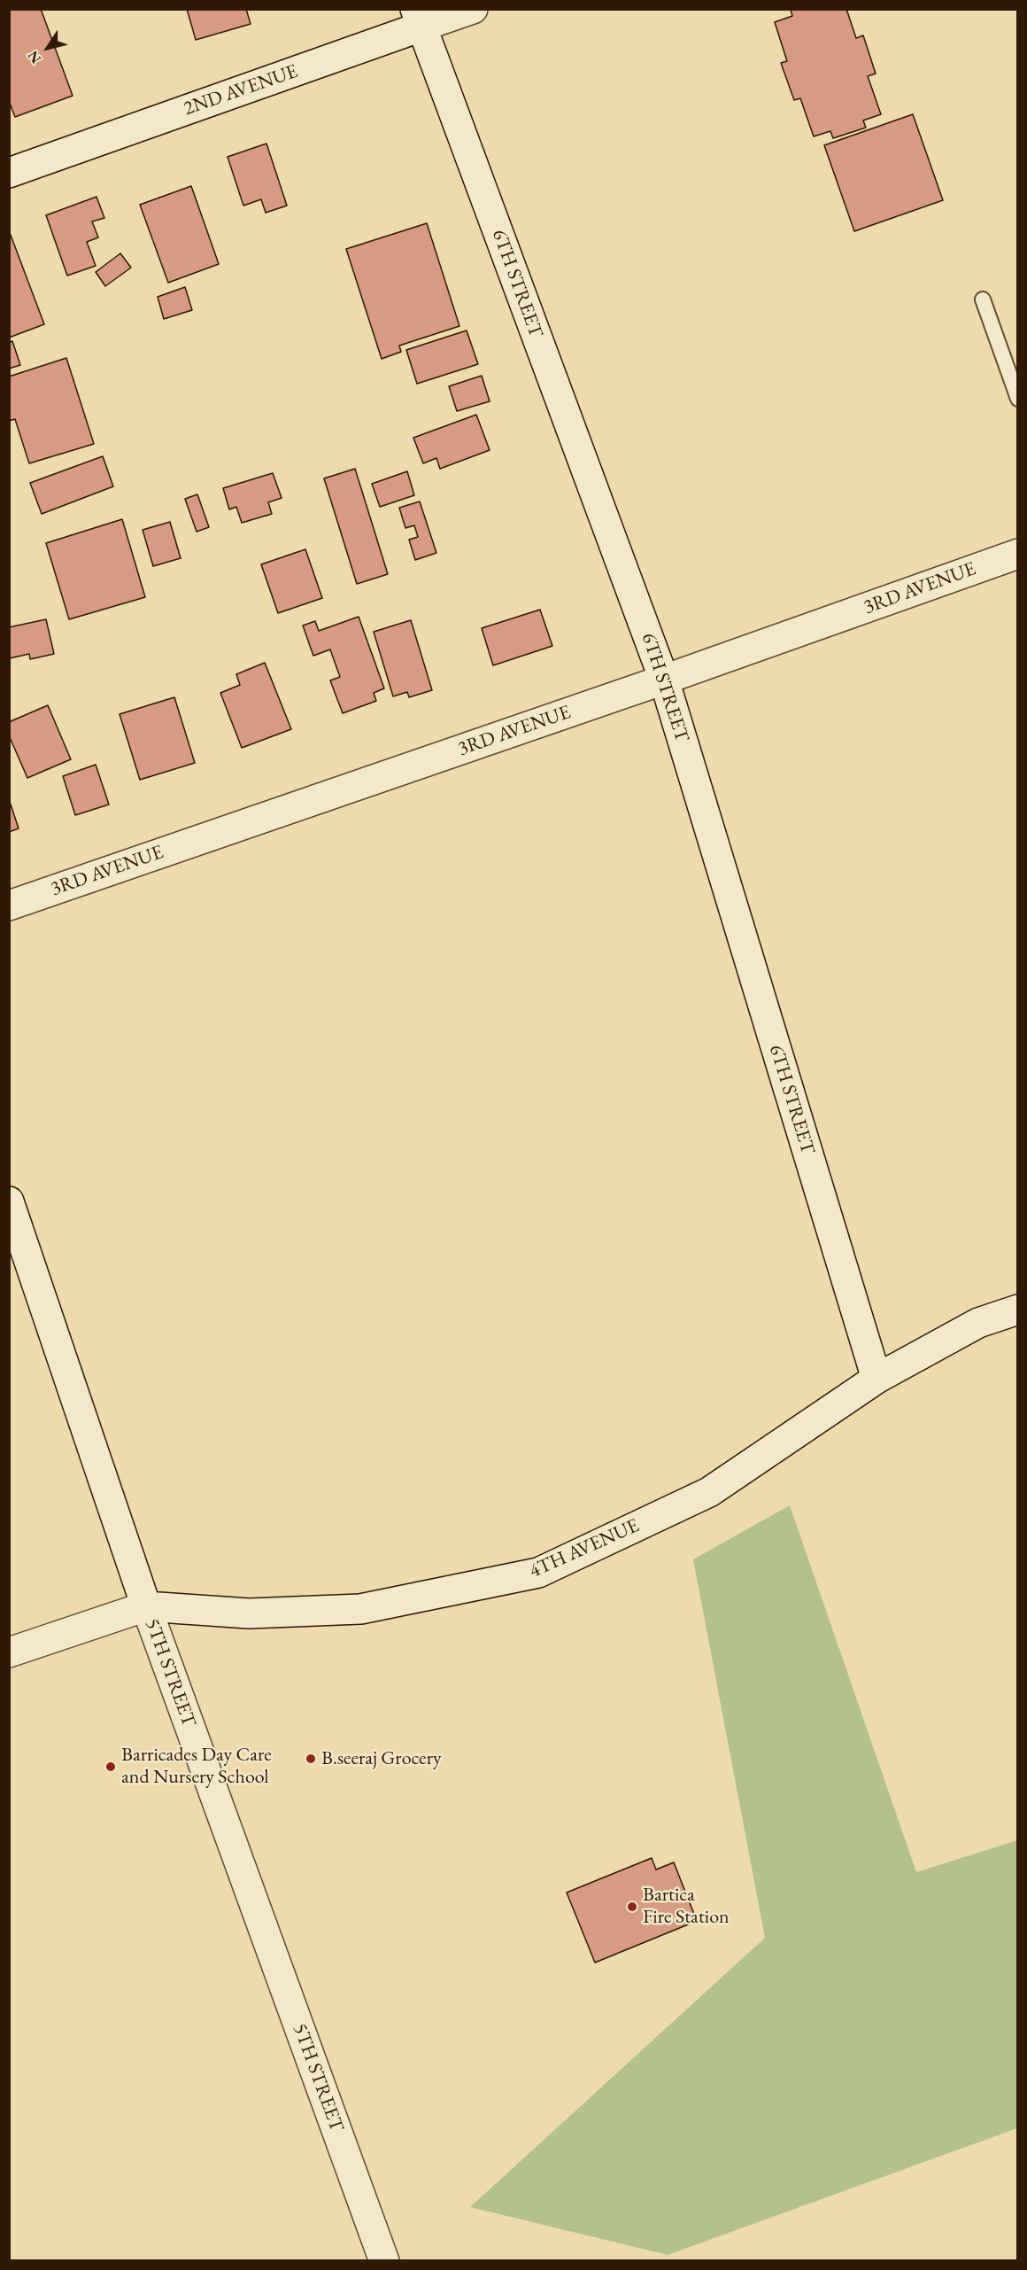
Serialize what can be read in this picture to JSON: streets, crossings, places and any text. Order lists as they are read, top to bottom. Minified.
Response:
{"streets":{"main road":["2ND AVENUE","6TH STREET","3RD AVENUE","4TH AVENUE","5TH STREET"]},"crossings":[["2ND AVENUE","6TH STREET"],["6TH STREET","3RD AVENUE"],["6TH STREET","4TH AVENUE"],["4TH AVENUE","5TH STREET"]],"places":["B.seeraj Grocery","Barricades Day Care and Nursery School","Bartica Fire Station"],"north":"bottom left"}
